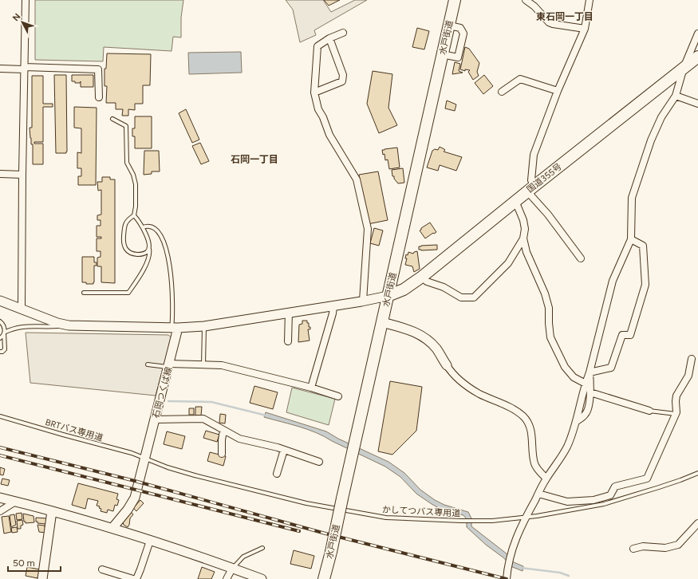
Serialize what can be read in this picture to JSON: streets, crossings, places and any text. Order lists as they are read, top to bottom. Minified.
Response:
{"streets":{"highway":["水戸街道","国道355号"],"main road":["石岡つくば線"],"lane":["BRTバス専用道","かしてつバス専用道"]},"crossings":[["水戸街道","国道355号"],["石岡つくば線","BRTバス専用道"],["石岡つくば線","かしてつバス専用道"],["BRTバス専用道","かしてつバス専用道"]],"districts":["東石岡一丁目","石岡一丁目"],"scale_bar":"50 m","north":"top left"}
